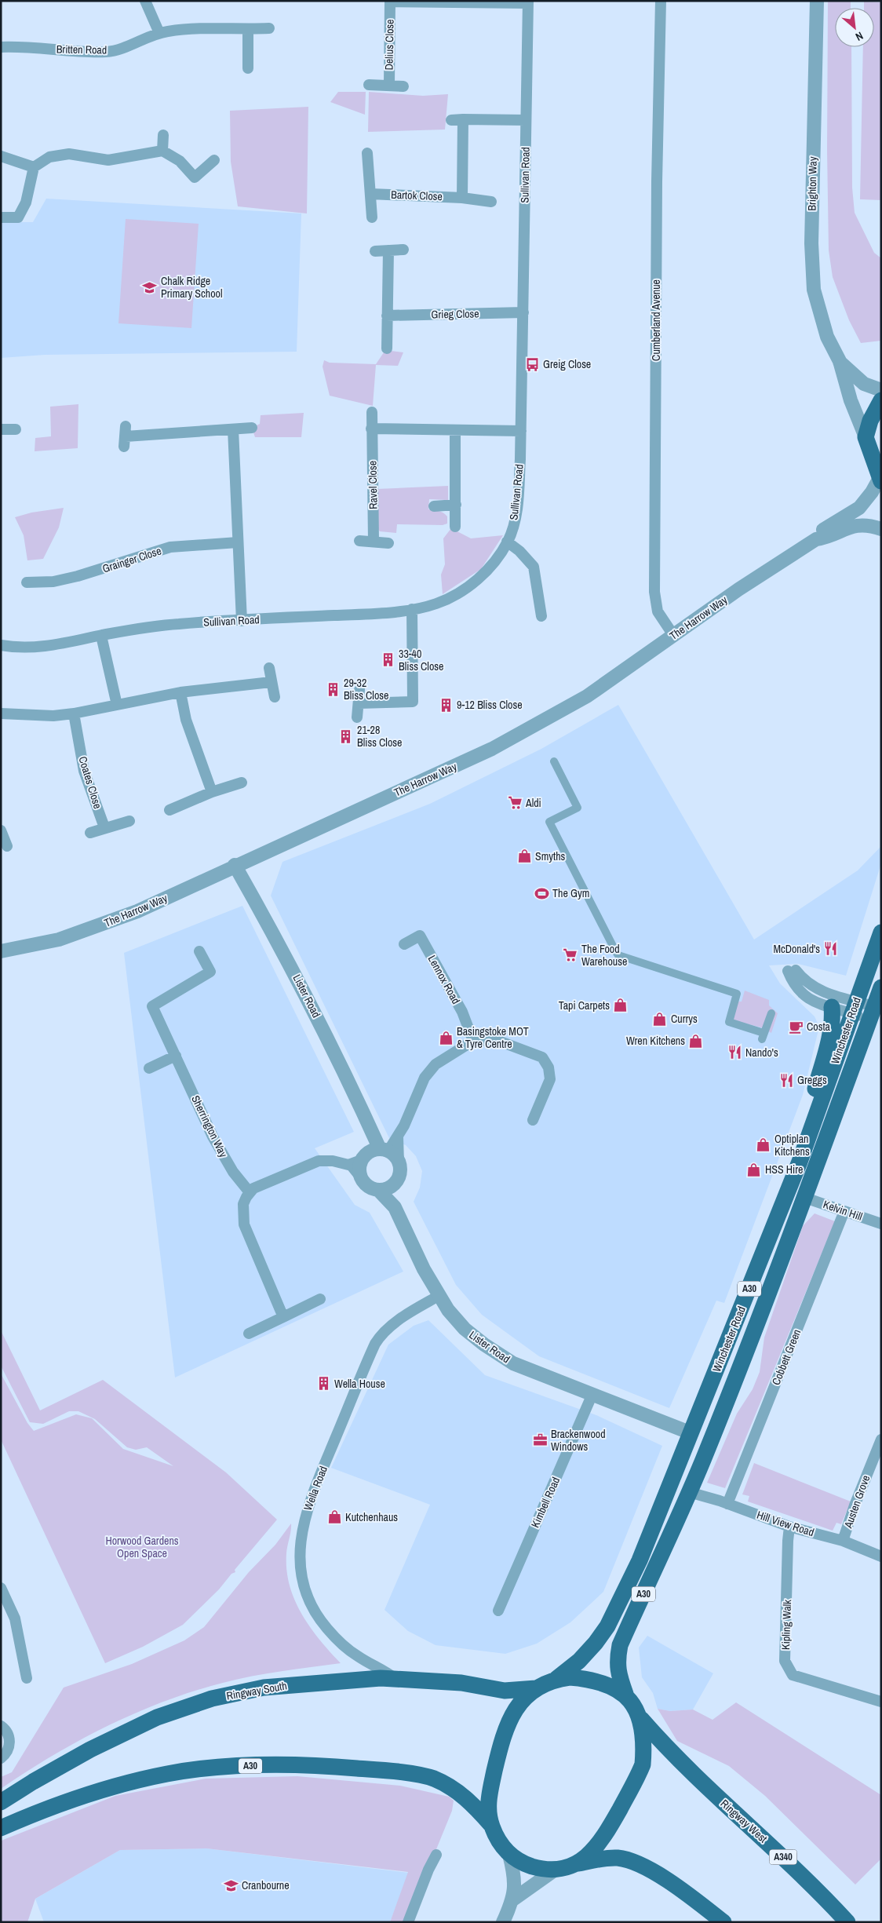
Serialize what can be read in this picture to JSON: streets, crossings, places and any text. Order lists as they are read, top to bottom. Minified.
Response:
{"streets":{"main road":["Winchester Road","A30","Ringway South","Ringway West","A340"],"street":["Delius Close","Britten Road","Sullivan Road","Brighton Way","Bartok Close","Grieg Close","Cumberland Avenue","Ravel Close","Grainger Close","The Harrow Way","Coates Close","Lennox Road","Lister Road","Sherrington Way","Kelvin Hill","Cobbett Green","Wella Road","Austen Grove","Kimbell Road","Hill View Road","Kipling Walk"]},"crossings":[["Delius Close","Sullivan Road"],["Sullivan Road","Grieg Close"],["Cumberland Avenue","The Harrow Way"],["The Harrow Way","Lister Road"],["Lister Road","Winchester Road"],["Lister Road","Wella Road"],["Lister Road","Kimbell Road"],["Winchester Road","Kelvin Hill"],["Winchester Road","Hill View Road"],["Winchester Road","Ringway West"],["Kelvin Hill","Cobbett Green"],["Cobbett Green","Hill View Road"],["Wella Road","Ringway South"],["Austen Grove","Hill View Road"],["Hill View Road","Kipling Walk"]],"parks":["Horwood Gardens Open Space"],"places":{"school or university":["Chalk Ridge Primary School","Cranbourne"],"bus stop":["Greig Close"],"building":["33-40 Bliss Close","29-32 Bliss Close","9-12 Bliss Close","21-28 Bliss Close","Wella House"],"supermarket":["Aldi","The Food Warehouse"],"shop":["Smyths","Tapi Carpets","Currys","Basingstoke MOT & Tyre Centre","Wren Kitchens","Optiplan Kitchens","HSS Hire","Kutchenhaus"],"sports":["The Gym"],"restaurant":["McDonald's","Nando's","Greggs"],"cafe":["Costa"],"office":["Brackenwood Windows"]},"north":"bottom right"}
